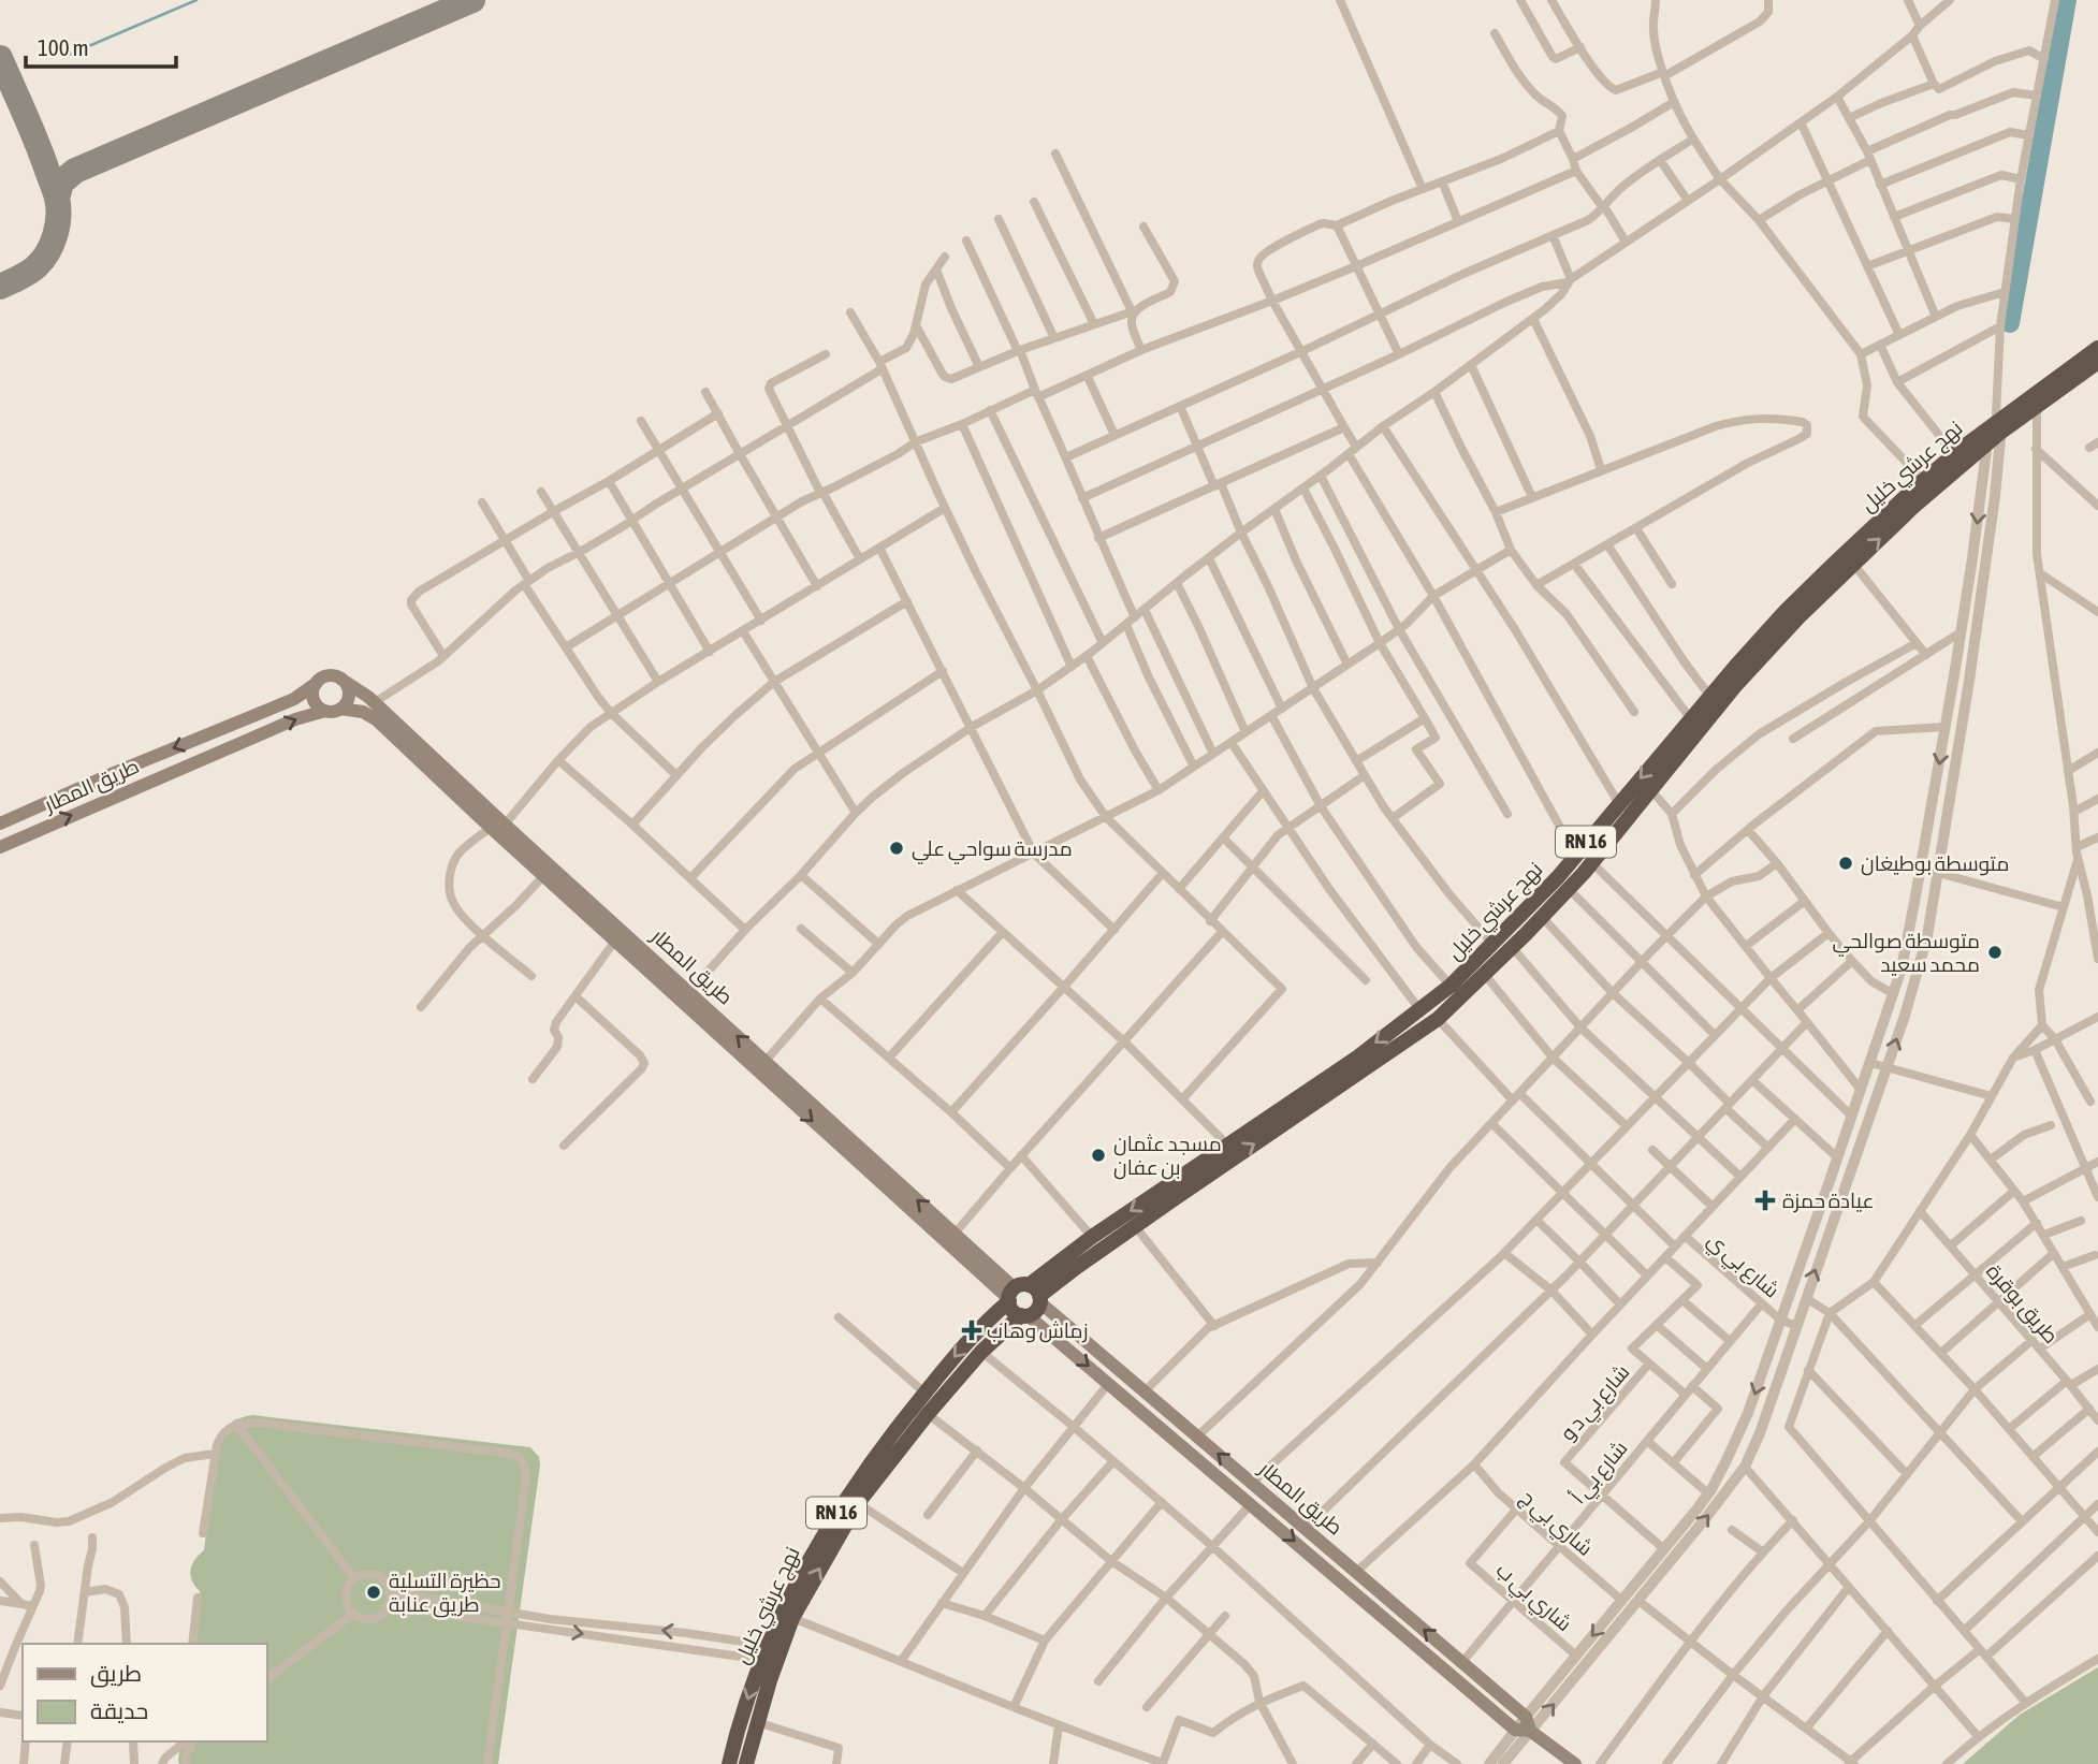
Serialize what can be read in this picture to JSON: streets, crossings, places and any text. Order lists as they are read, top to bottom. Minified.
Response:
{"streets":{"highway":["نهج عرشي خليل","RN 16"],"main road":["طريق المطار"],"street":["شارع بي ي","طريق بوقرة","شارع بي د و","شارع بي أ","شاري بي ج","شاري بي ب"]},"crossings":[["نهج عرشي خليل","طريق المطار"],["طريق المطار","شارع بي أ"],["شارع بي ي","شارع بي أ"],["شارع بي د و","شارع بي أ"],["شارع بي أ","شاري بي ج"],["شارع بي أ","شاري بي ب"],["شاري بي ج","شاري بي ب"]],"places":{"other":["مدرسة سواحي علي","متوسطة بوطيغان","متوسطة صوالحي محمد سعيد","مسجد عثمان بن عفان","حظيرة التسلية طريق عنابة"],"health":["عيادة حمزة","زماش وهاب"]},"legend":["طريق","حديقة"],"scale_bar":"100 m"}
